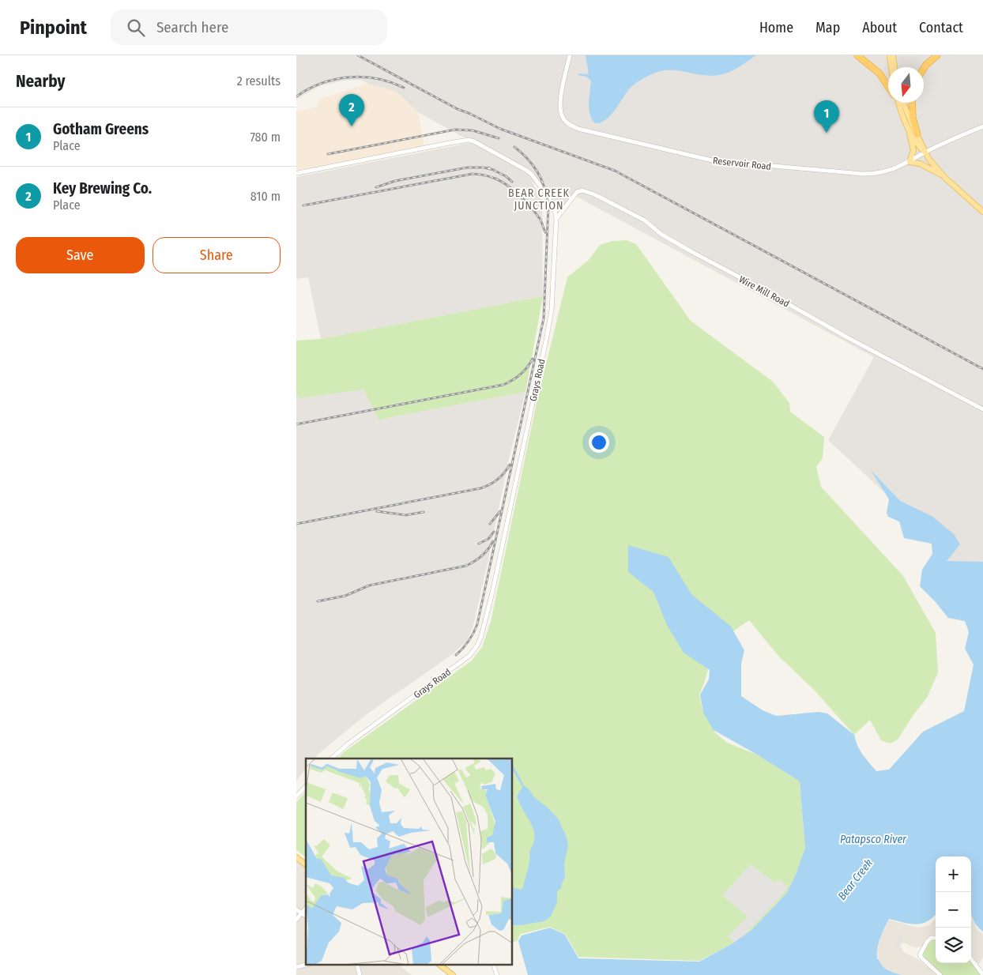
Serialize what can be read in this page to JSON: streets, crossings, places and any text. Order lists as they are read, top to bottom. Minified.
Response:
{"streets":{"street":["Reservoir Road","Wire Mill Road","Grays Road"]},"crossings":[["Wire Mill Road","Grays Road"]],"districts":["BEAR CREEK JUNCTION"],"water":["Patapsco River","Bear Creek"],"north":"bottom","page":{"header":"Pinpoint","search":"Search here","nav":["Home","Map","About","Contact"],"heading":["Nearby","2 results"],"pins":["2","1"],"list":[{"mark":"1","name":"Gotham Greens","note":"Place","value":"780 m"},{"mark":"2","name":"Key Brewing Co.","note":"Place","value":"810 m"}],"buttons":["Save","Share"],"map_buttons":["+","−"]}}
